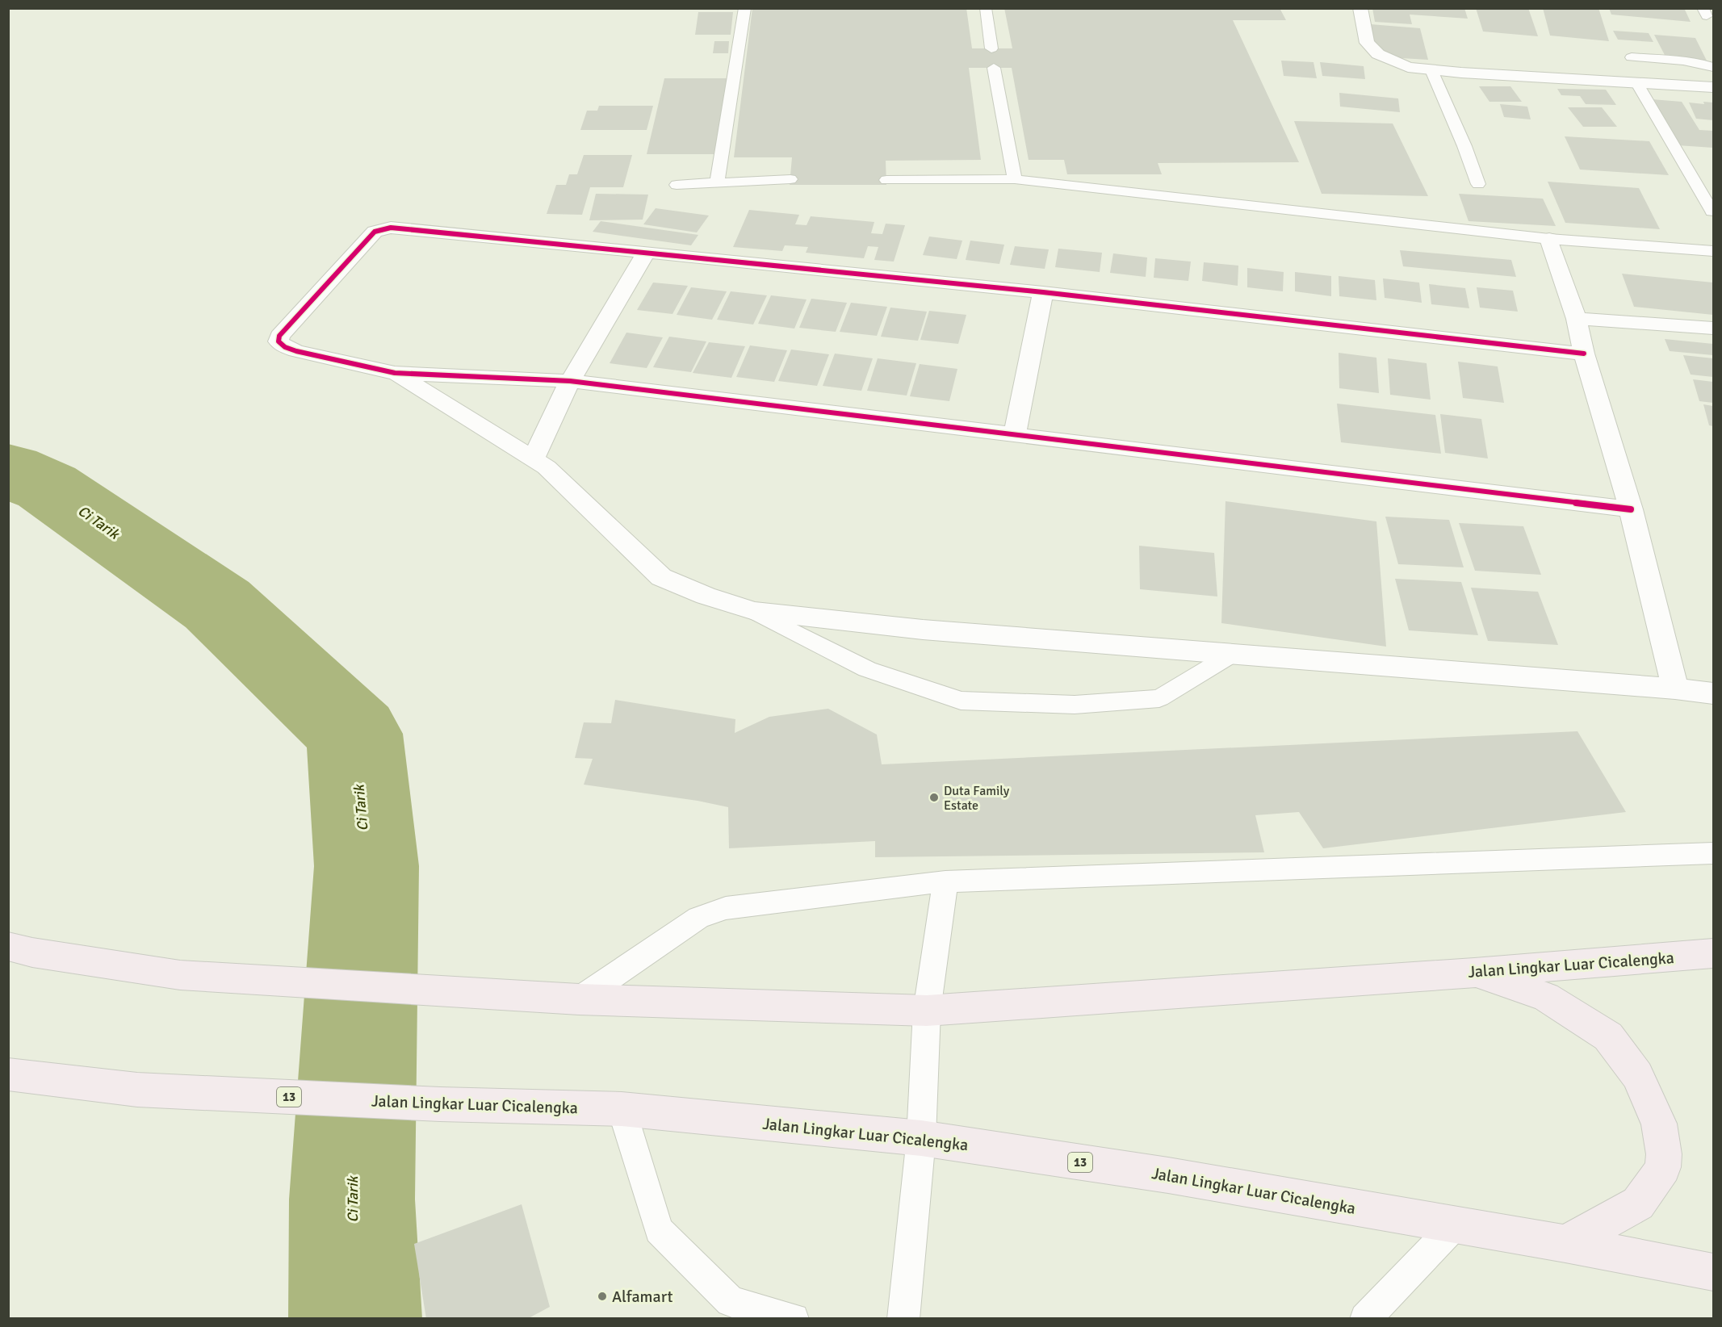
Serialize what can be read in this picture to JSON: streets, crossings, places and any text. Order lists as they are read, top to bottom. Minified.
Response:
{"streets":{"highway":["Jalan Lingkar Luar Cicalengka","13"]},"water":["Ci Tarik"],"places":["Duta Family Estate","Alfamart"]}
